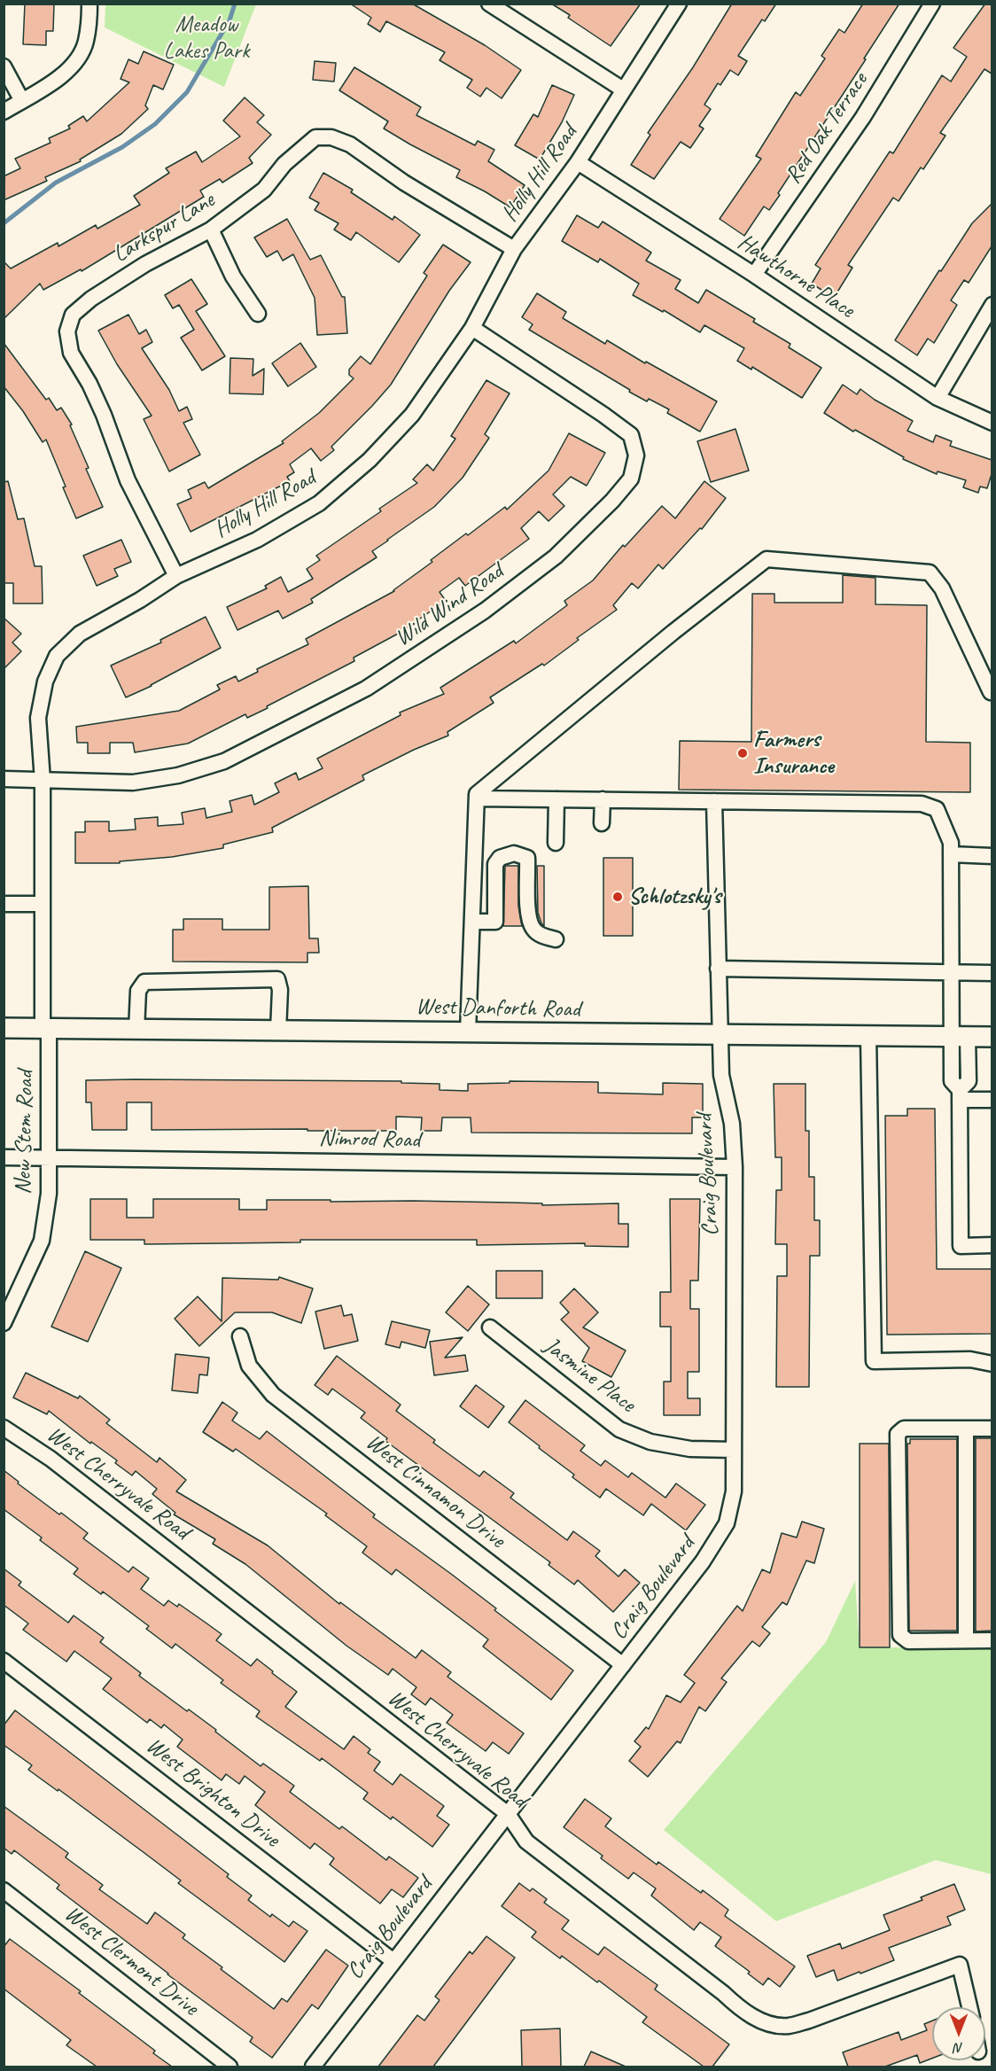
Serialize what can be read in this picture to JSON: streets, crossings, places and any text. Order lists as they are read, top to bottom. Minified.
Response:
{"streets":{"main road":["West Danforth Road"],"street":["Red Oak Terrace","Holly Hill Road","Larkspur Lane","Hawthorne Place","Wild Wind Road","New Stem Road","Nimrod Road","Craig Boulevard","Jasmine Place","West Cherryvale Road","West Cinnamon Drive","West Brighton Drive","West Clermont Drive"]},"crossings":[["Red Oak Terrace","Hawthorne Place"],["Holly Hill Road","Larkspur Lane"],["Holly Hill Road","Hawthorne Place"],["Holly Hill Road","Wild Wind Road"],["Holly Hill Road","West Danforth Road"],["Holly Hill Road","New Stem Road"],["West Danforth Road","New Stem Road"],["West Danforth Road","Craig Boulevard"],["New Stem Road","Nimrod Road"],["Nimrod Road","Craig Boulevard"],["Craig Boulevard","Jasmine Place"],["Craig Boulevard","West Cherryvale Road"],["Craig Boulevard","West Cinnamon Drive"],["Craig Boulevard","West Brighton Drive"]],"parks":["Meadow Lakes Park"],"places":["Farmers Insurance","Schlotzsky's"],"north":"bottom"}
